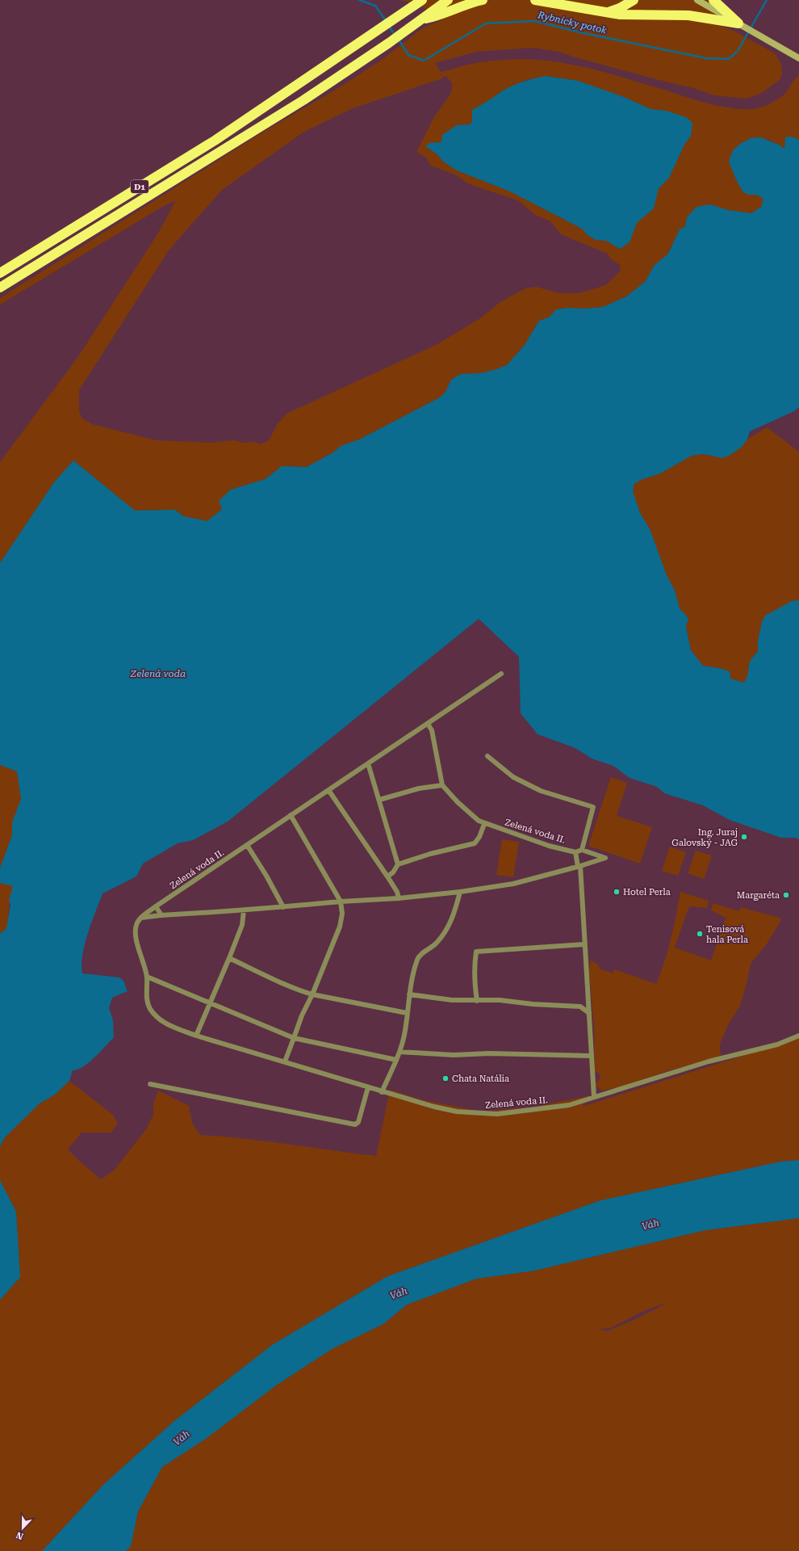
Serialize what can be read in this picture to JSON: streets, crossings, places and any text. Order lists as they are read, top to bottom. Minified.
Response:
{"streets":{"highway":["D1"],"street":["Zelená voda II."]},"water":["Rybnícky potok","Zelená voda","Váh"],"places":["Ing. Juraj Galovský - JAG","Hotel Perla","Margaréta","Tenisová hala Perla","Chata Natália"],"north":"bottom"}
